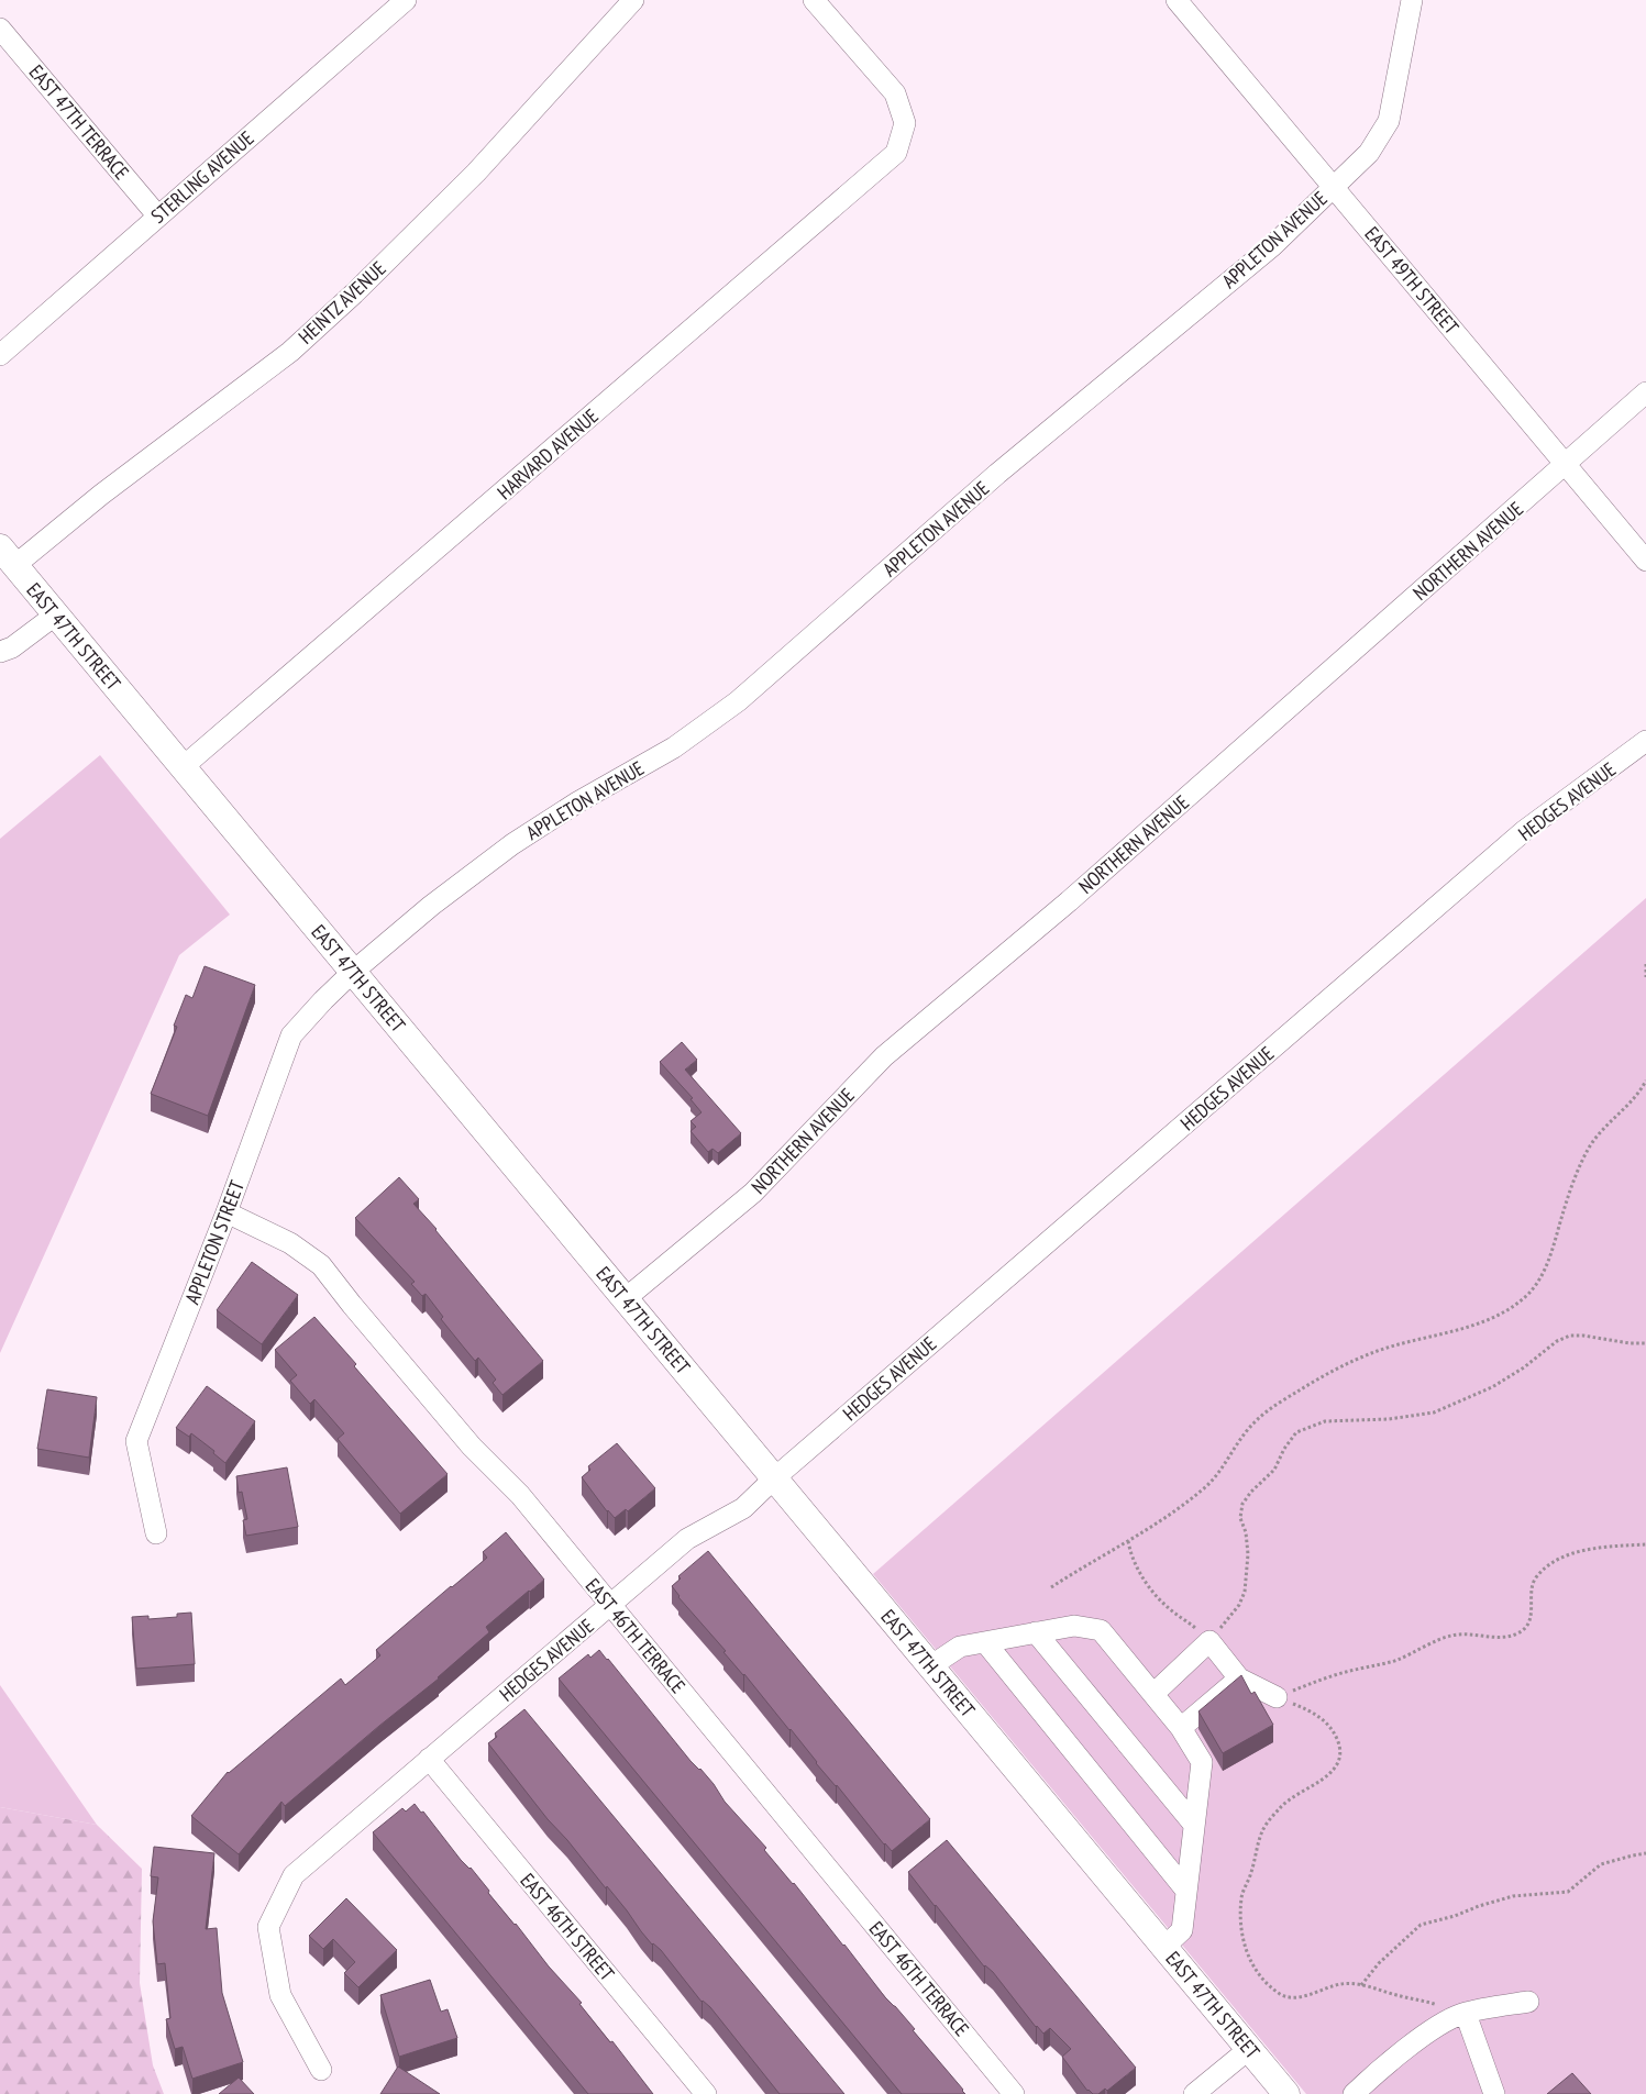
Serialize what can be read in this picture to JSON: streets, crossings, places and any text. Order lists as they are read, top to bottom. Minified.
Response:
{"streets":{"main road":["EAST 47TH STREET"],"street":["EAST 47TH TERRACE","STERLING AVENUE","APPLETON AVENUE","EAST 49TH STREET","HEINTZ AVENUE","HARVARD AVENUE","NORTHERN AVENUE","HEDGES AVENUE","APPLETON STREET","EAST 46TH TERRACE","EAST 46TH STREET"]},"crossings":[["EAST 47TH TERRACE","STERLING AVENUE"],["APPLETON AVENUE","EAST 49TH STREET"],["APPLETON AVENUE","EAST 47TH STREET"],["APPLETON AVENUE","APPLETON STREET"],["EAST 49TH STREET","NORTHERN AVENUE"],["HEINTZ AVENUE","EAST 47TH STREET"],["HARVARD AVENUE","EAST 47TH STREET"],["NORTHERN AVENUE","EAST 47TH STREET"],["EAST 47TH STREET","HEDGES AVENUE"],["EAST 47TH STREET","APPLETON STREET"],["HEDGES AVENUE","EAST 46TH TERRACE"],["HEDGES AVENUE","EAST 46TH STREET"],["APPLETON STREET","EAST 46TH TERRACE"]]}
